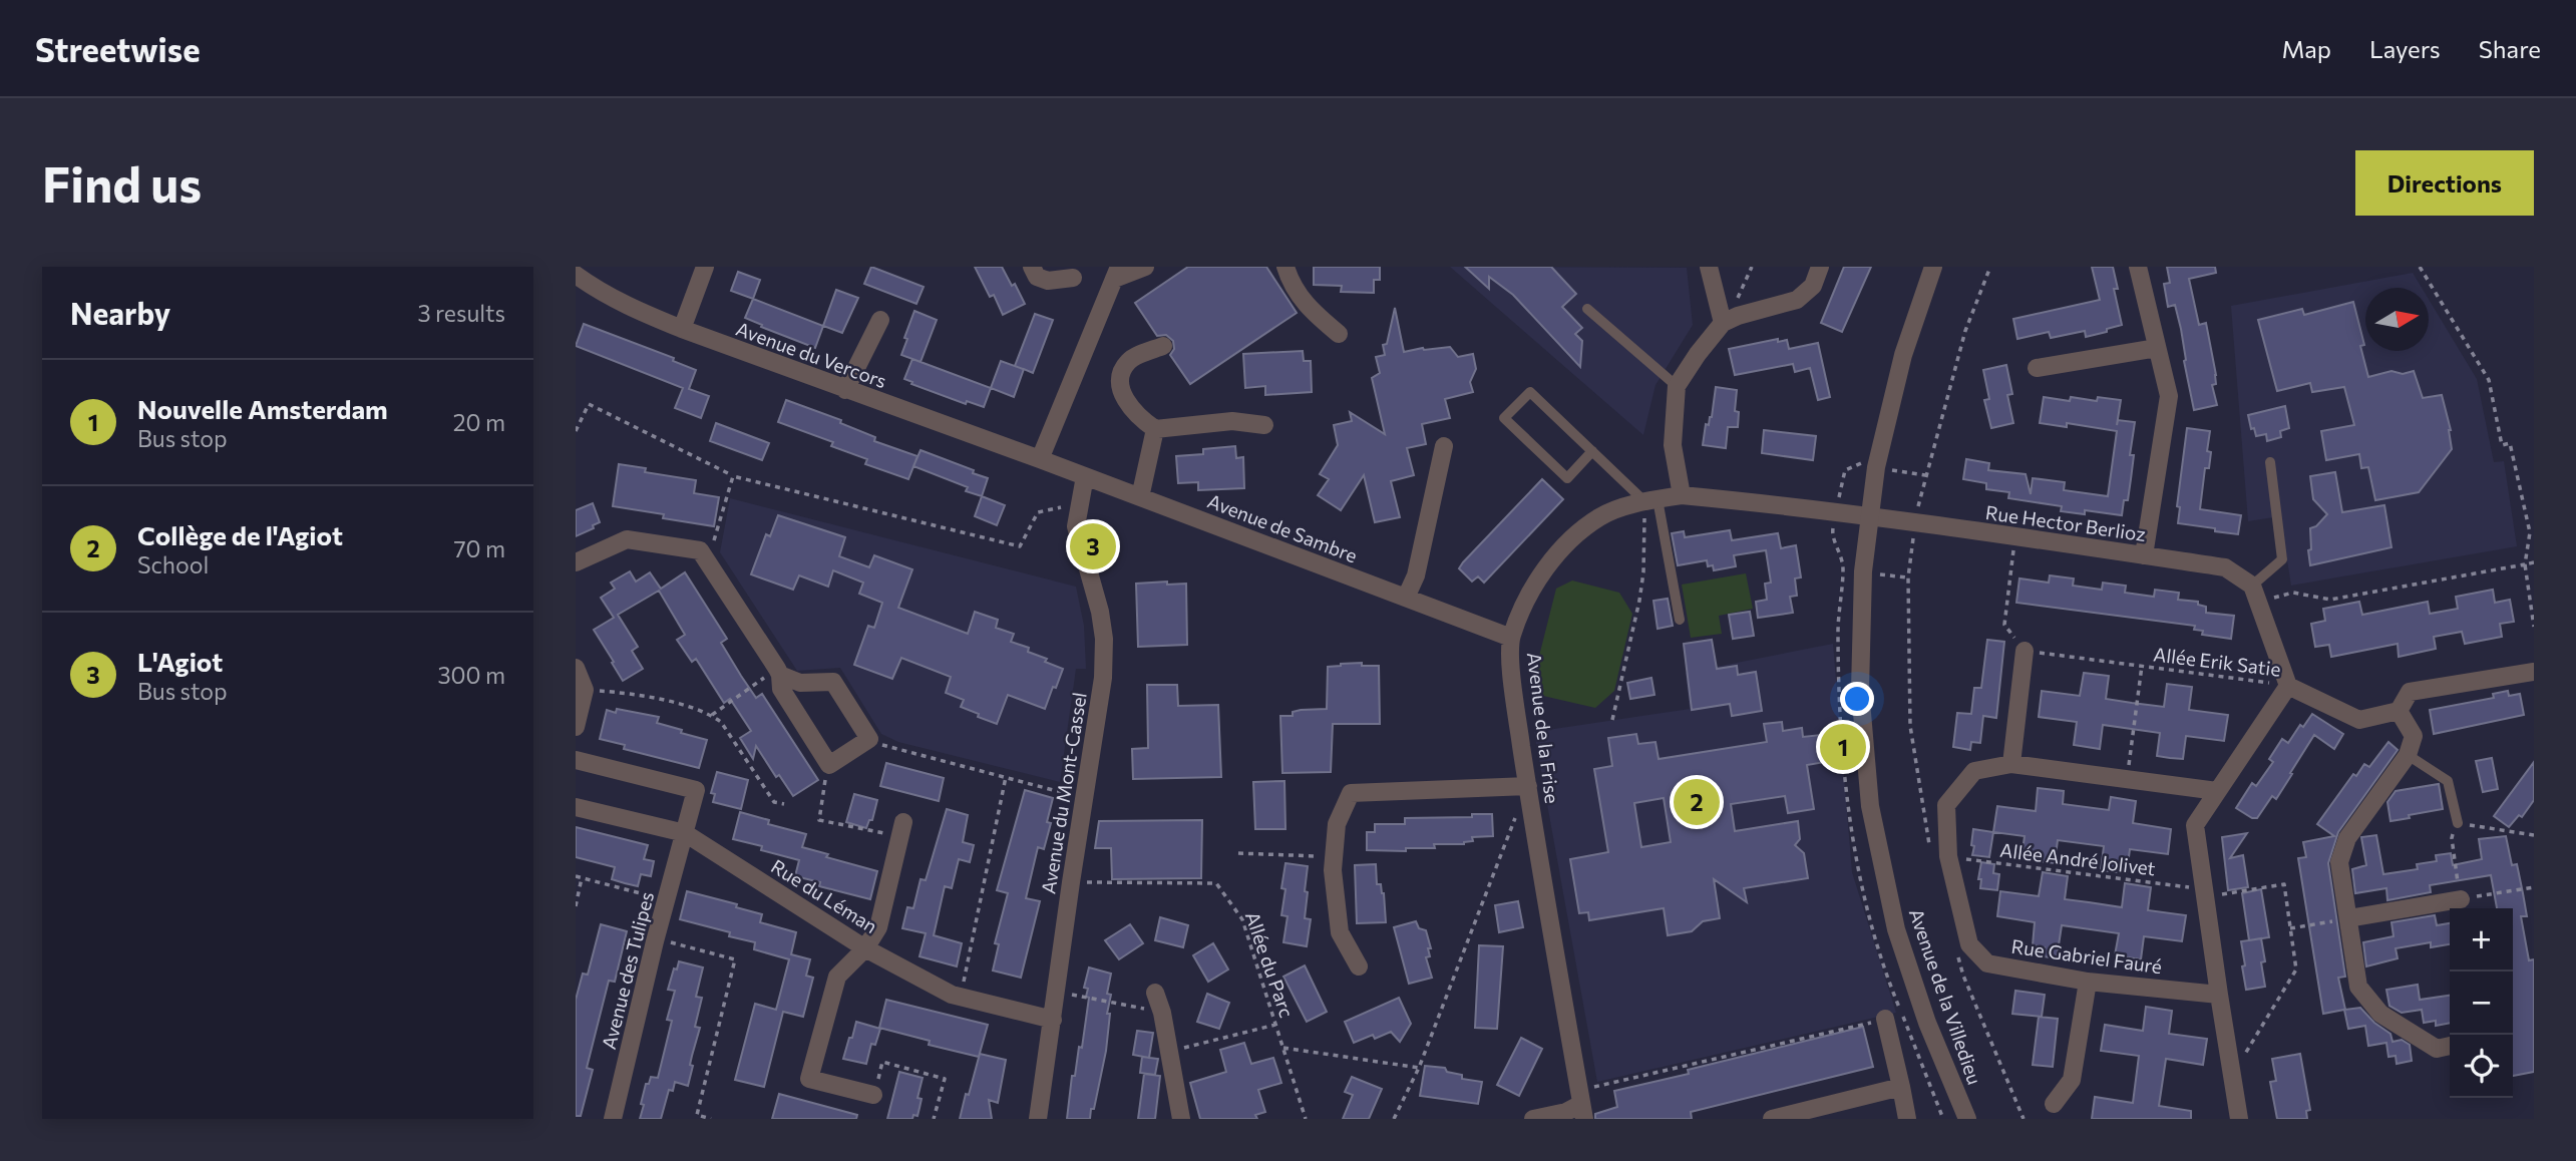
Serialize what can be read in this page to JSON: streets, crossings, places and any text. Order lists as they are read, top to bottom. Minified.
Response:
{"streets":{"street":["Avenue du Vercors","Rue Hector Berlioz","Avenue de Sambre","Avenue de la Frise","Avenue du Mont-Cassel","Rue du Léman","Rue Gabriel Fauré","Avenue des Tulipes","Avenue de la Villedieu"],"path":["Allée Erik Satie","Allée André Jolivet","Allée du Parc"]},"crossings":[["Avenue du Vercors","Avenue de Sambre"],["Rue Hector Berlioz","Avenue de la Frise"],["Rue Hector Berlioz","Avenue de la Villedieu"],["Avenue de Sambre","Avenue de la Frise"],["Avenue de Sambre","Avenue du Mont-Cassel"],["Allée Erik Satie","Rue Gabriel Fauré"],["Avenue de la Frise","Avenue de la Villedieu"],["Avenue du Mont-Cassel","Rue du Léman"],["Avenue du Mont-Cassel","Allée du Parc"],["Allée André Jolivet","Rue Gabriel Fauré"],["Rue du Léman","Avenue des Tulipes"]],"north":"right","page":{"header":"Streetwise","nav":["Map","Layers","Share"],"buttons":"Directions","title":"Find us","heading":["Nearby","3 results"],"list":[{"mark":"1","name":"Nouvelle Amsterdam","note":"Bus stop","value":"20 m"},{"mark":"2","name":"Collège de l'Agiot","note":"School","value":"70 m"},{"mark":"3","name":"L'Agiot","note":"Bus stop","value":"300 m"}],"pins":["3","1","2"],"map_buttons":["+","−"]}}
